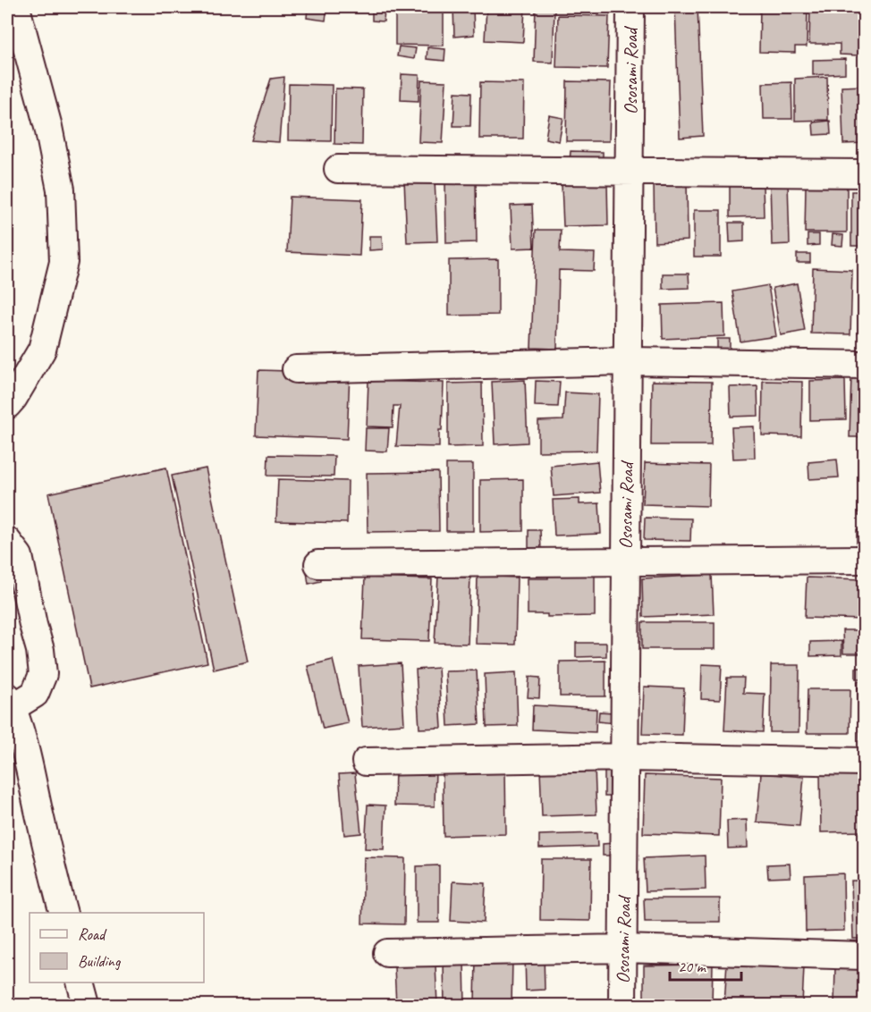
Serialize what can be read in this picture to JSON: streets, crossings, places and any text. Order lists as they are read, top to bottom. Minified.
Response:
{"streets":{"street":["Ososami Road"]},"legend":["Road","Building"],"scale_bar":"20 m"}
